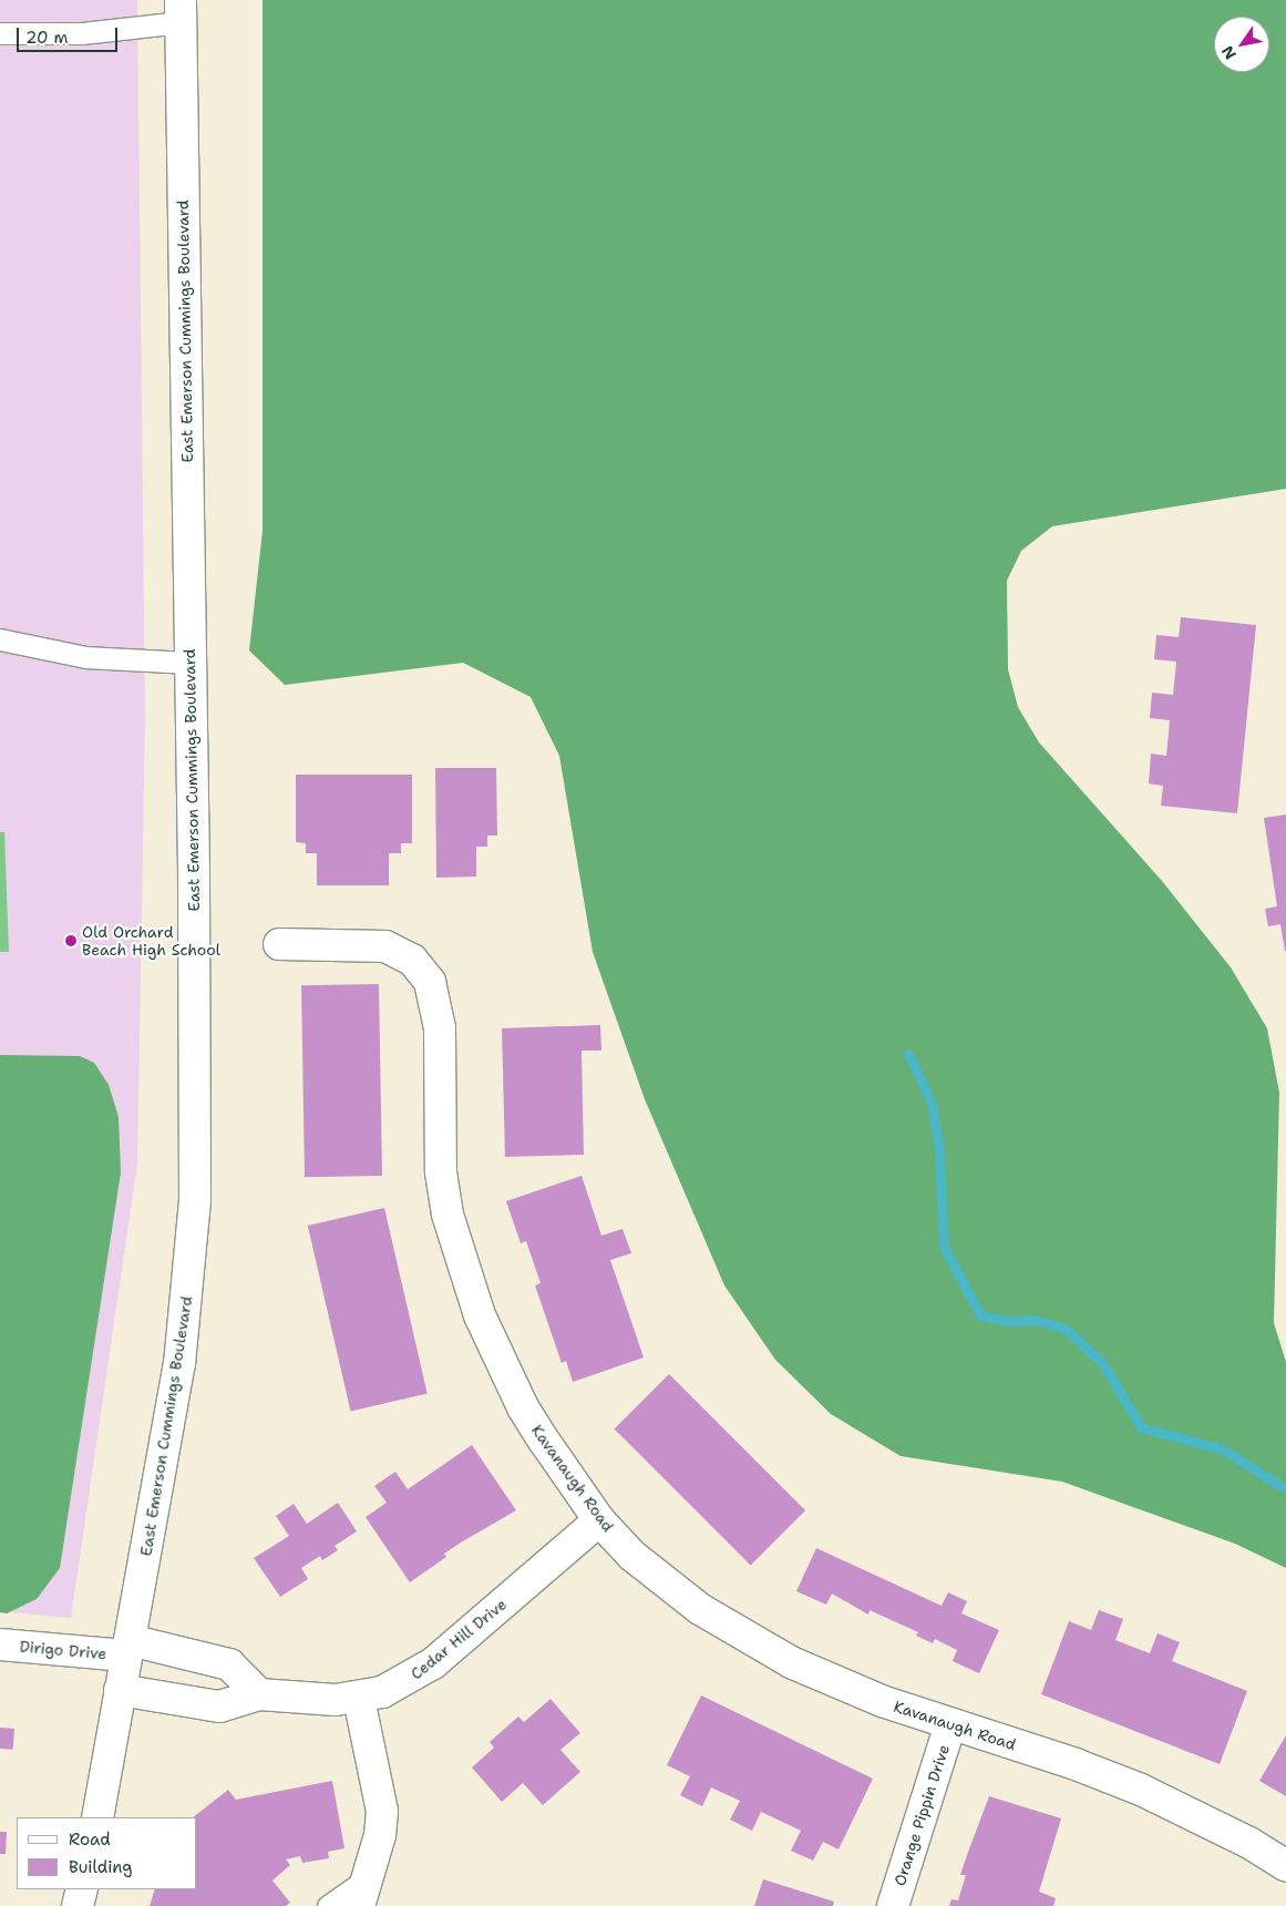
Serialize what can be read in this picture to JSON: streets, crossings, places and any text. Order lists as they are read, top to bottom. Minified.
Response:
{"streets":{"street":["East Emerson Cummings Boulevard","Kavanaugh Road","Cedar Hill Drive","Dirigo Drive","Orange Pippin Drive"]},"crossings":[["East Emerson Cummings Boulevard","Cedar Hill Drive"],["East Emerson Cummings Boulevard","Dirigo Drive"],["Kavanaugh Road","Cedar Hill Drive"],["Kavanaugh Road","Orange Pippin Drive"]],"places":["Old Orchard Beach High School"],"legend":["Road","Building"],"scale_bar":"20 m","north":"bottom left"}
